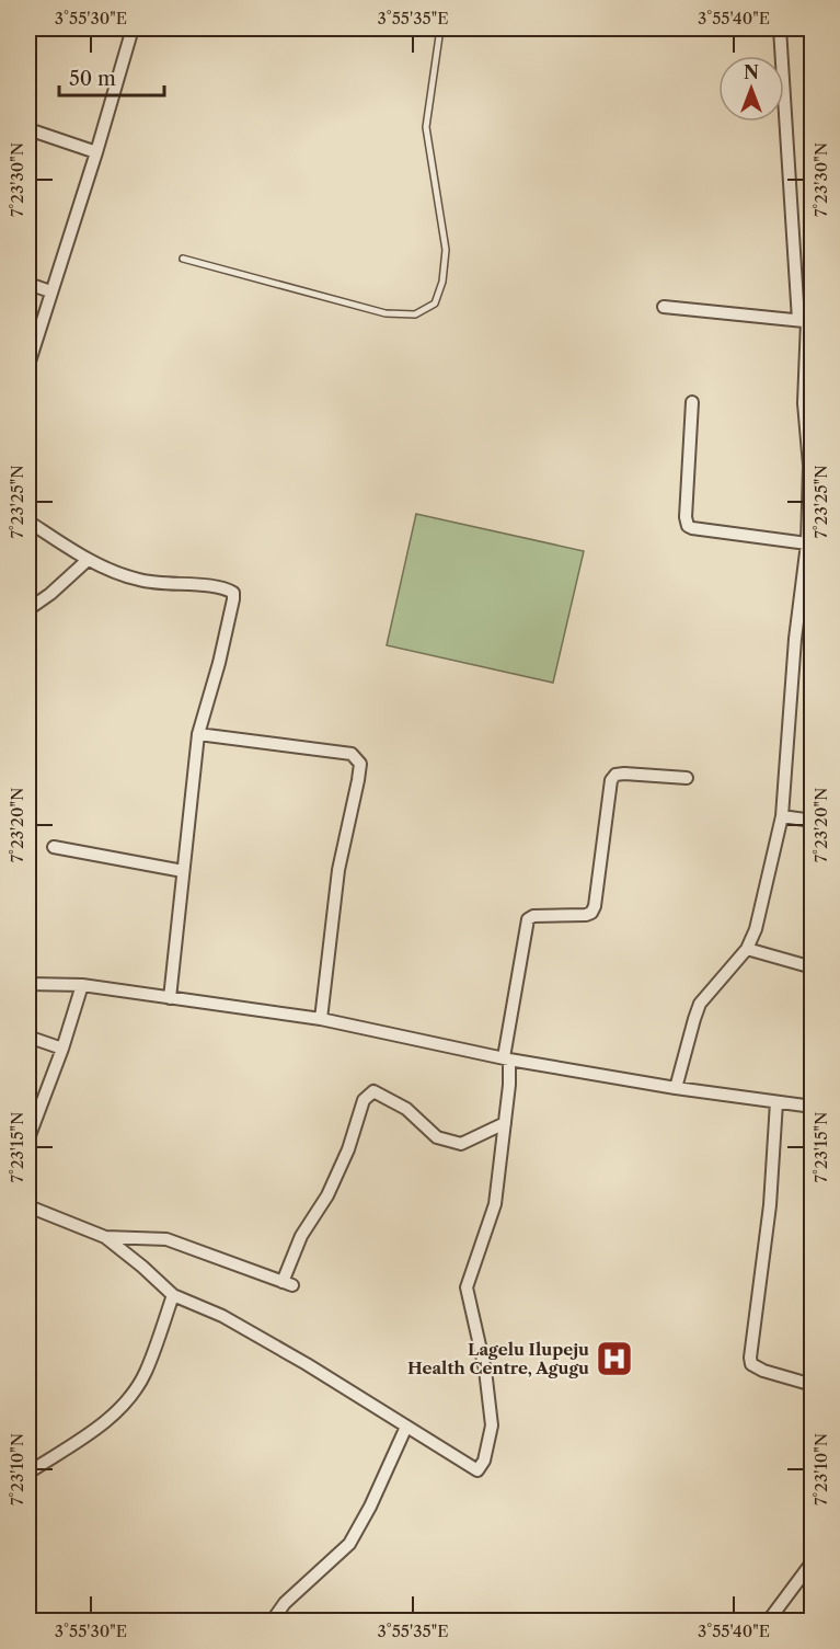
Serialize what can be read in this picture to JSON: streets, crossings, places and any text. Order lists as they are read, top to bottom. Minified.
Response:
{"places":{"hospital":["Lagelu Ilupeju Health Centre, Agugu"]},"scale_bar":"50 m","north":"top","coordinates":["3°55'30\"E","3°55'35\"E","3°55'40\"E","7°23'30\"N","7°23'25\"N","7°23'20\"N","7°23'15\"N","7°23'10\"N"]}
